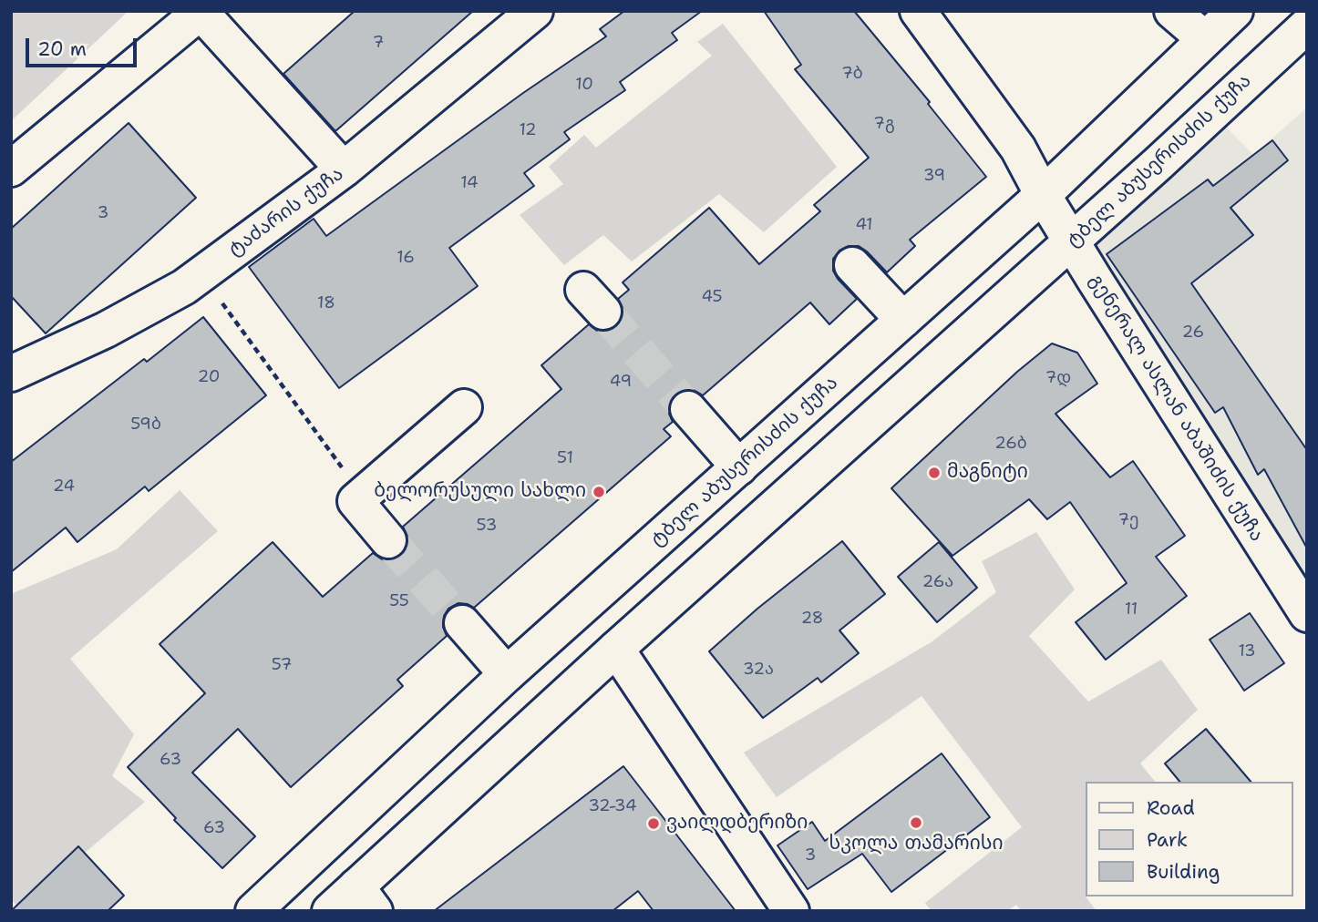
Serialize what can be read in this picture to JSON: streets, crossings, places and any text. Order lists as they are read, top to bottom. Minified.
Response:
{"streets":{"main road":["ტბელ აბუსერისძის ქუჩა","ტაძარის ქუჩა","გენერალ ასლან აბაშიძის ქუჩა"]},"crossings":[["ტბელ აბუსერისძის ქუჩა","გენერალ ასლან აბაშიძის ქუჩა"]],"places":["მაგნიტი","ბელორუსული სახლი","სკოლა თამარისი","ვაილდბერიზი"],"house_numbers":["7","7ბ","10","7გ","12","39","14","3","41","16","45","18","26","20","7დ","49","59ბ","26ბ","51","24","7ე","53","26ა","55","11","28","13","57","32ა","63","32-34","63","3"],"legend":["Road","Park","Building"],"scale_bar":"20 m"}
